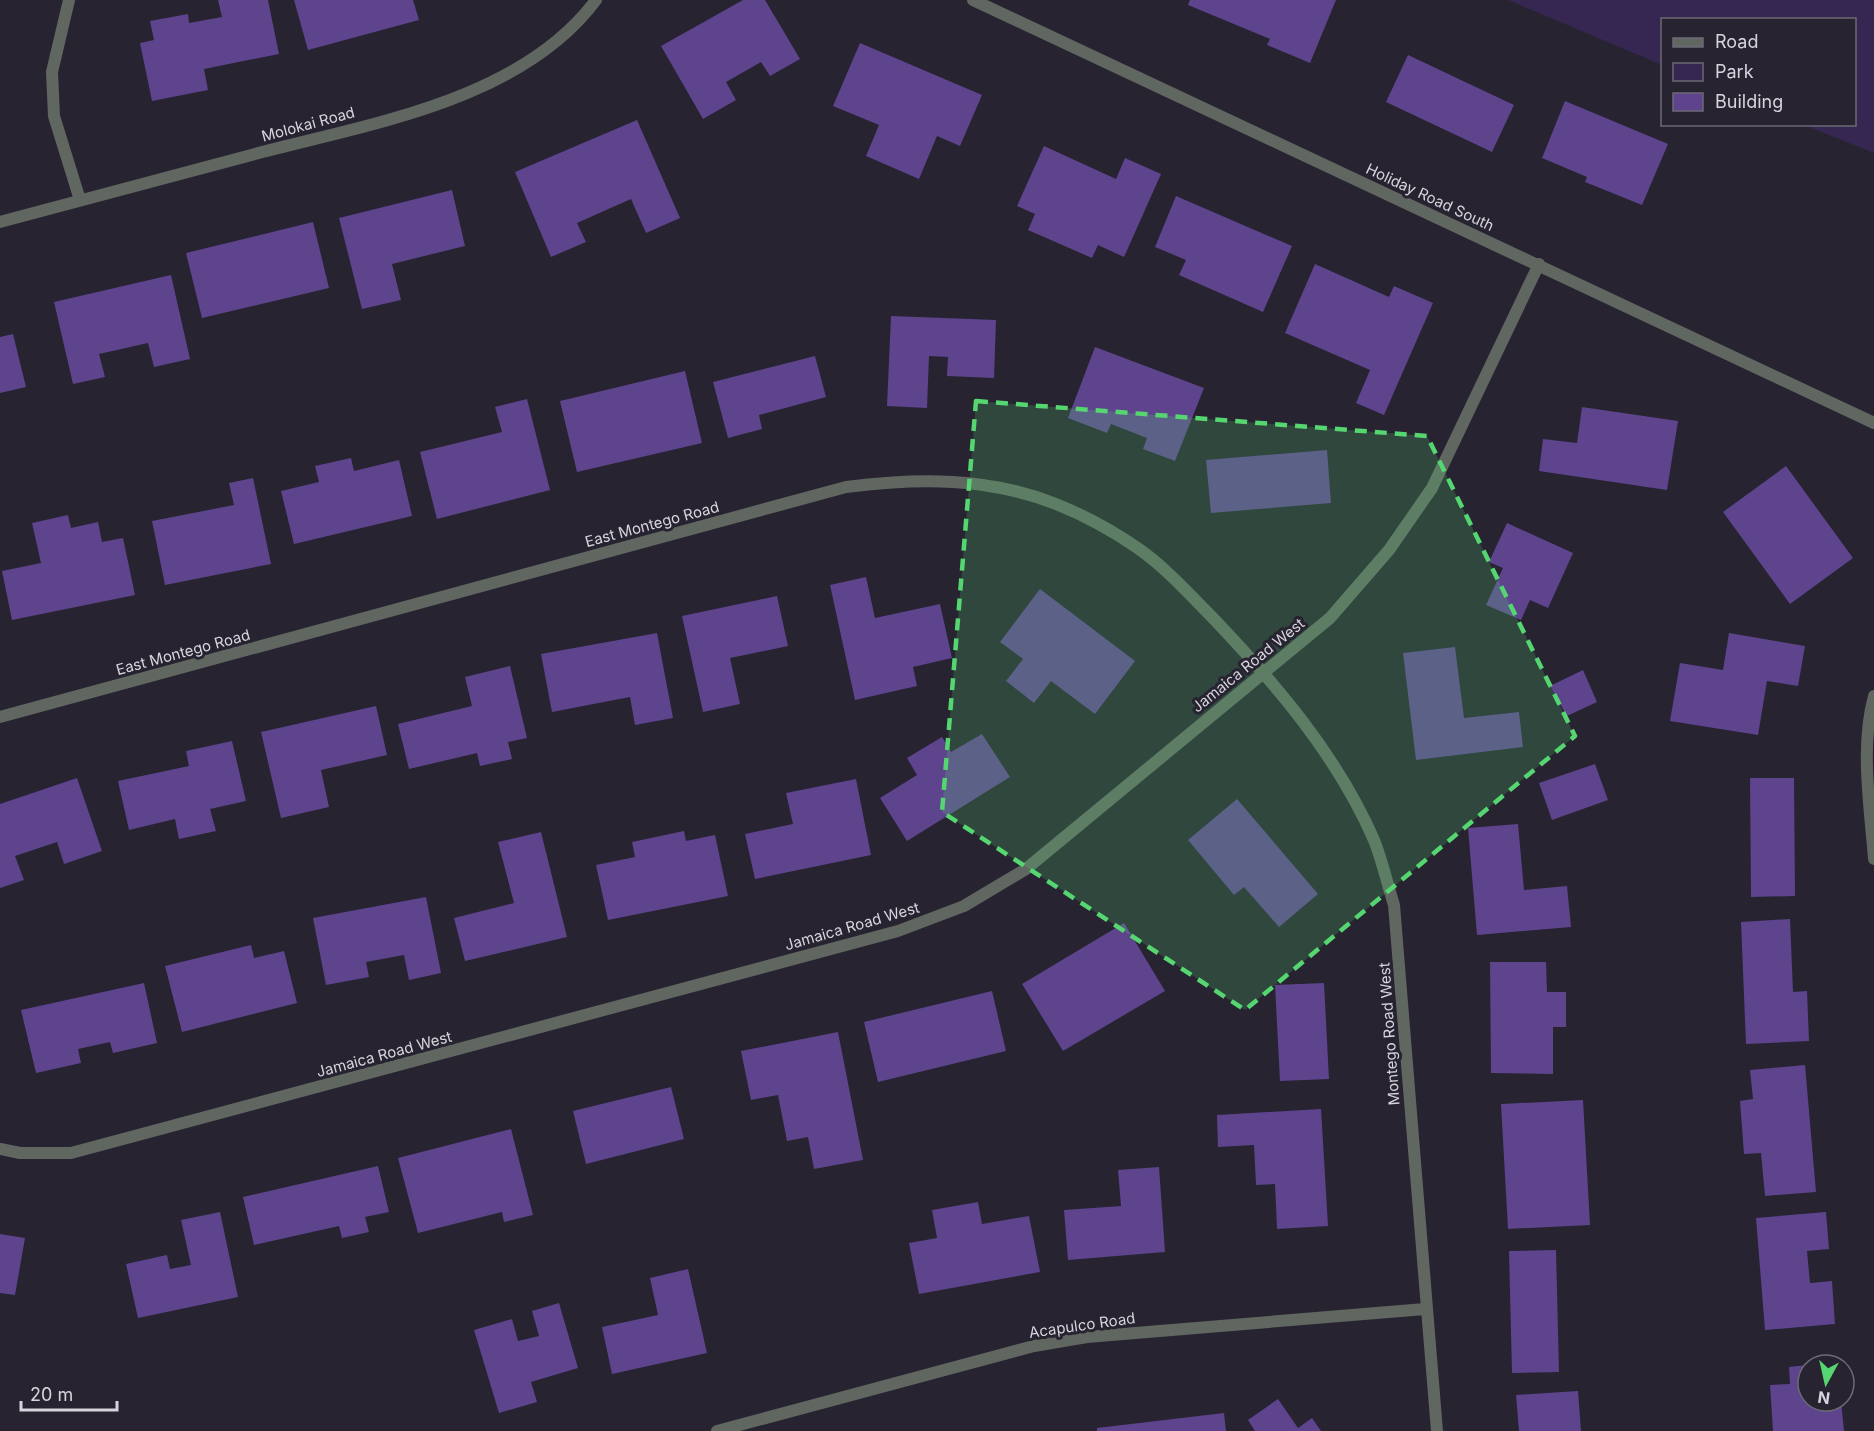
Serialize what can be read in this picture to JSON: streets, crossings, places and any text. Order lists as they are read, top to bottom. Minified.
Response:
{"streets":{"street":["Molokai Road","Holiday Road South","East Montego Road","Jamaica Road West","Montego Road West","Acapulco Road"]},"crossings":[["Holiday Road South","Jamaica Road West"],["East Montego Road","Jamaica Road West"],["East Montego Road","Montego Road West"],["Jamaica Road West","Montego Road West"],["Montego Road West","Acapulco Road"]],"legend":["Road","Park","Building"],"scale_bar":"20 m","north":"bottom"}
